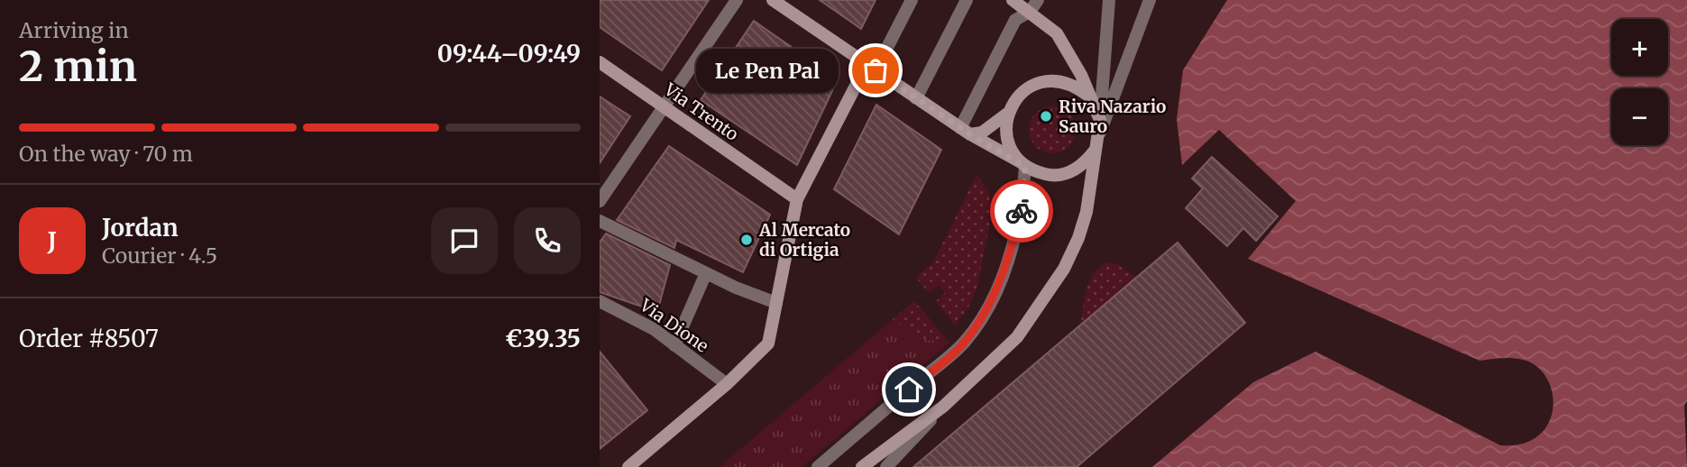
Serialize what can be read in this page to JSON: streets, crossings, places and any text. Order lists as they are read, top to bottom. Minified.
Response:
{"streets":{"street":["Via Trento","Via Dione"]},"places":["Le Pen Pal","Riva Nazario Sauro","Al Mercato di Ortigia"],"page":{"heading":["2 min","Arriving in","09:44–09:49"],"panel":["Jordan","Courier · 4.5","Order #8507","€39.35"],"map_buttons":["+","−"],"bubble":"Le Pen Pal","bar":"On the way · 70 m","round":"J"}}
